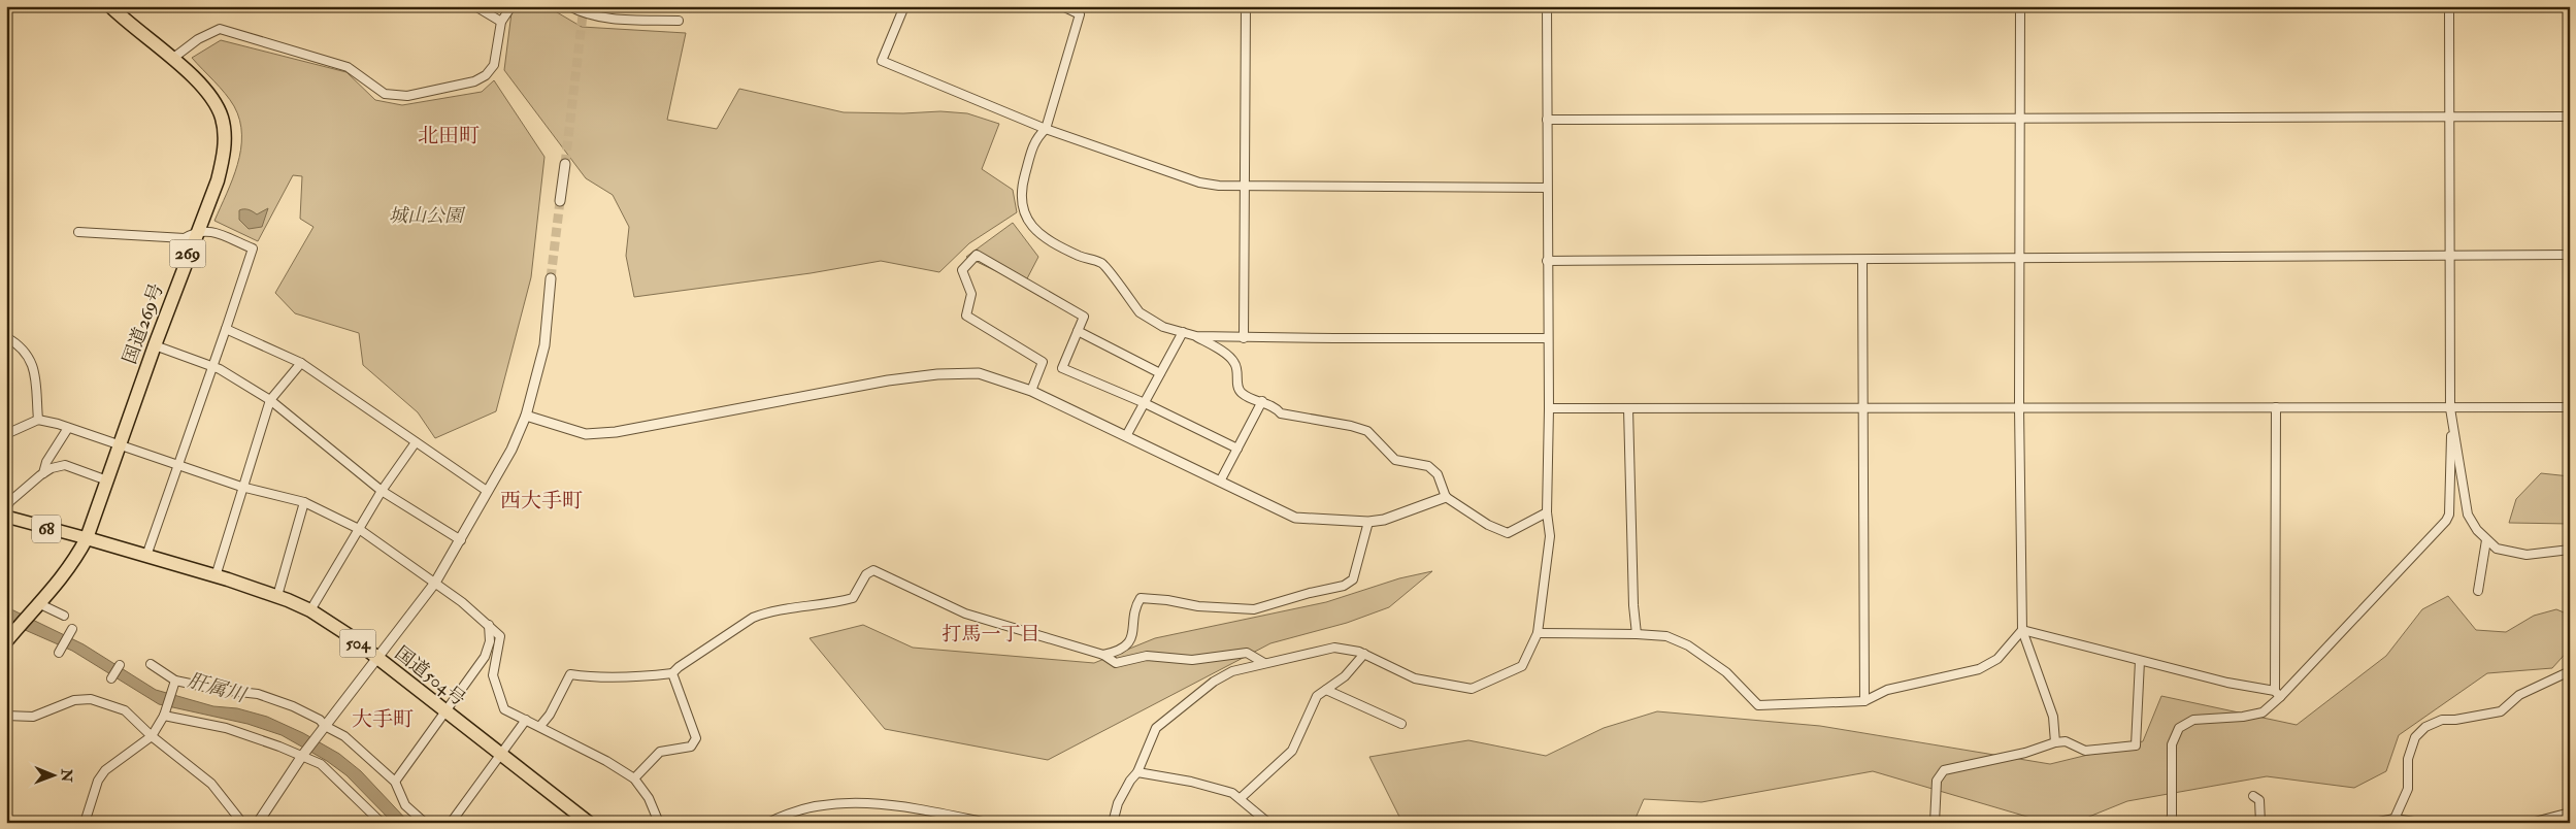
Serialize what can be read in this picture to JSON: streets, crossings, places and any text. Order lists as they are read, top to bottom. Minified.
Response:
{"streets":{"highway":["269","国道269号","504","国道504号"],"main road":["68"]},"crossings":[["国道269号","68"],["国道269号","国道504号"],["68","国道504号"]],"districts":["北田町","西大手町","打馬一丁目","大手町"],"water":["肝属川"],"parks":["城山公園"],"north":"right"}
